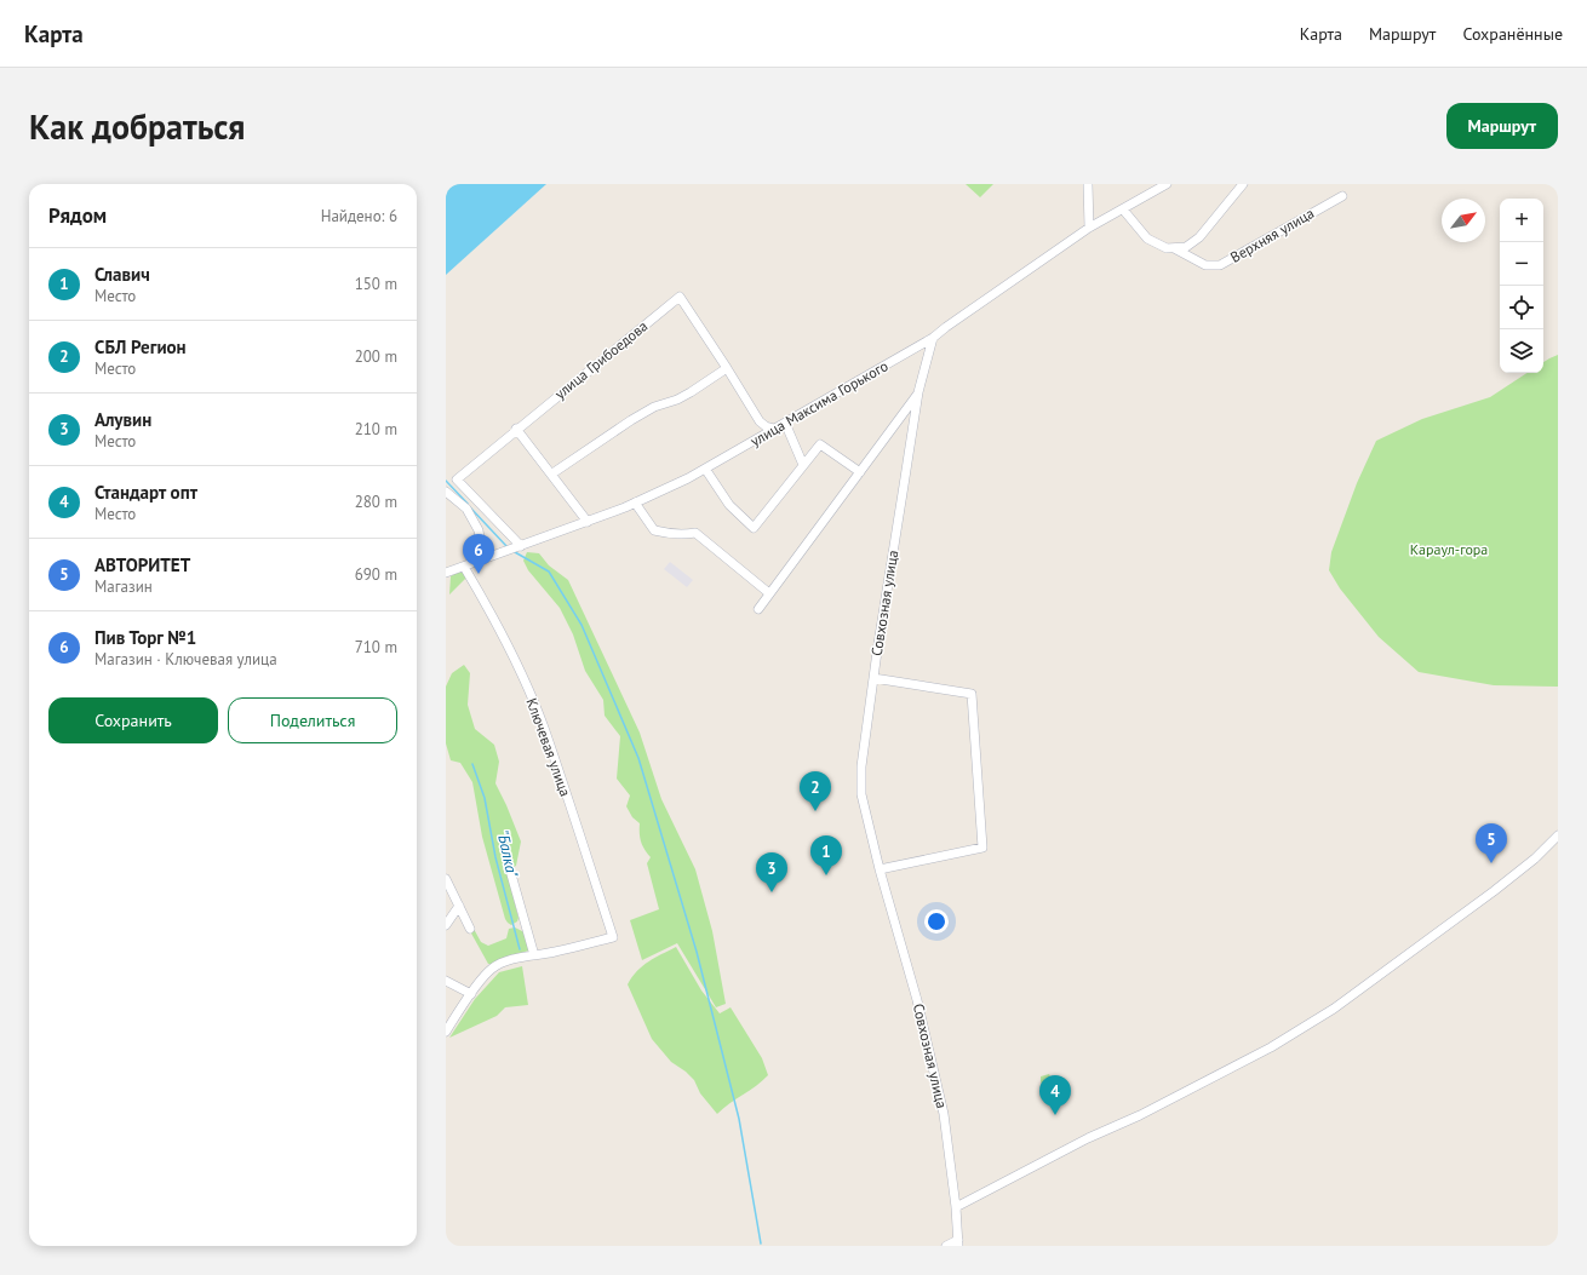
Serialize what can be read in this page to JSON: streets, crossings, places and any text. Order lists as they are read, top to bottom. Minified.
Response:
{"streets":{"street":["Верхняя улица","улица Грибоедова","улица Максима Горького","Совхозная улица","Ключевая улица"]},"crossings":[["Верхняя улица","улица Максима Горького"],["улица Грибоедова","улица Максима Горького"],["улица Максима Горького","Совхозная улица"],["улица Максима Горького","Ключевая улица"]],"water":["\"Балка\""],"parks":["Караул-гора"],"north":"top right","page":{"header":"Карта","nav":["Карта","Маршрут","Сохранённые"],"buttons":["Маршрут",["Сохранить","Поделиться"]],"title":"Как добраться","heading":["Рядом","Найдено: 6"],"map_buttons":["+","−"],"list":[{"mark":"1","name":"Славич","note":"Место","value":"150 m"},{"mark":"2","name":"СБЛ Регион","note":"Место","value":"200 m"},{"mark":"3","name":"Алувин","note":"Место","value":"210 m"},{"mark":"4","name":"Стандарт опт","note":"Место","value":"280 m"},{"mark":"5","name":"АВТОРИТЕТ","note":"Магазин","value":"690 m"},{"mark":"6","name":"Пив Торг №1","note":"Магазин · Ключевая улица","value":"710 m"}],"pins":["6","2","5","1","3","4"]}}
